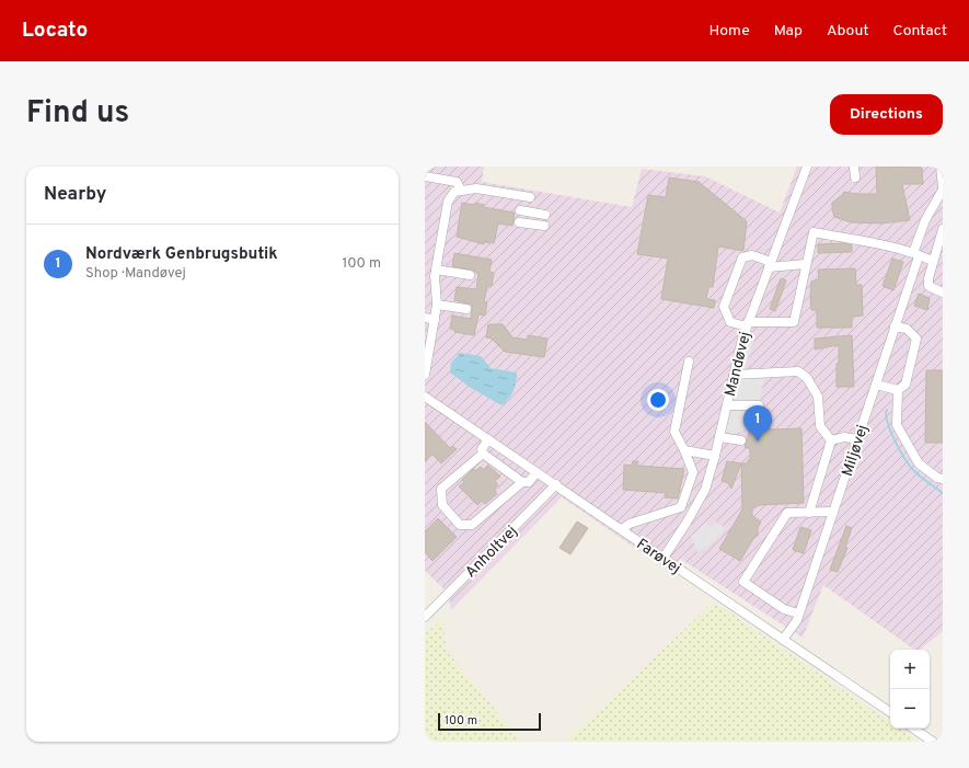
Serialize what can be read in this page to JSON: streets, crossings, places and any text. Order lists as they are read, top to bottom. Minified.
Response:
{"streets":{"street":["Mandøvej","Miljøvej","Anholtvej","Farøvej"]},"crossings":[["Mandøvej","Farøvej"],["Miljøvej","Farøvej"],["Anholtvej","Farøvej"]],"scale_bar":"100 m","page":{"header":"Locato","nav":["Home","Map","About","Contact"],"title":"Find us","buttons":"Directions","heading":"Nearby","list":[{"mark":"1","name":"Nordværk Genbrugsbutik","note":"Shop · Mandøvej","value":"100 m"}],"pins":"1","map_buttons":["+","−"],"scale":"100 m"}}
